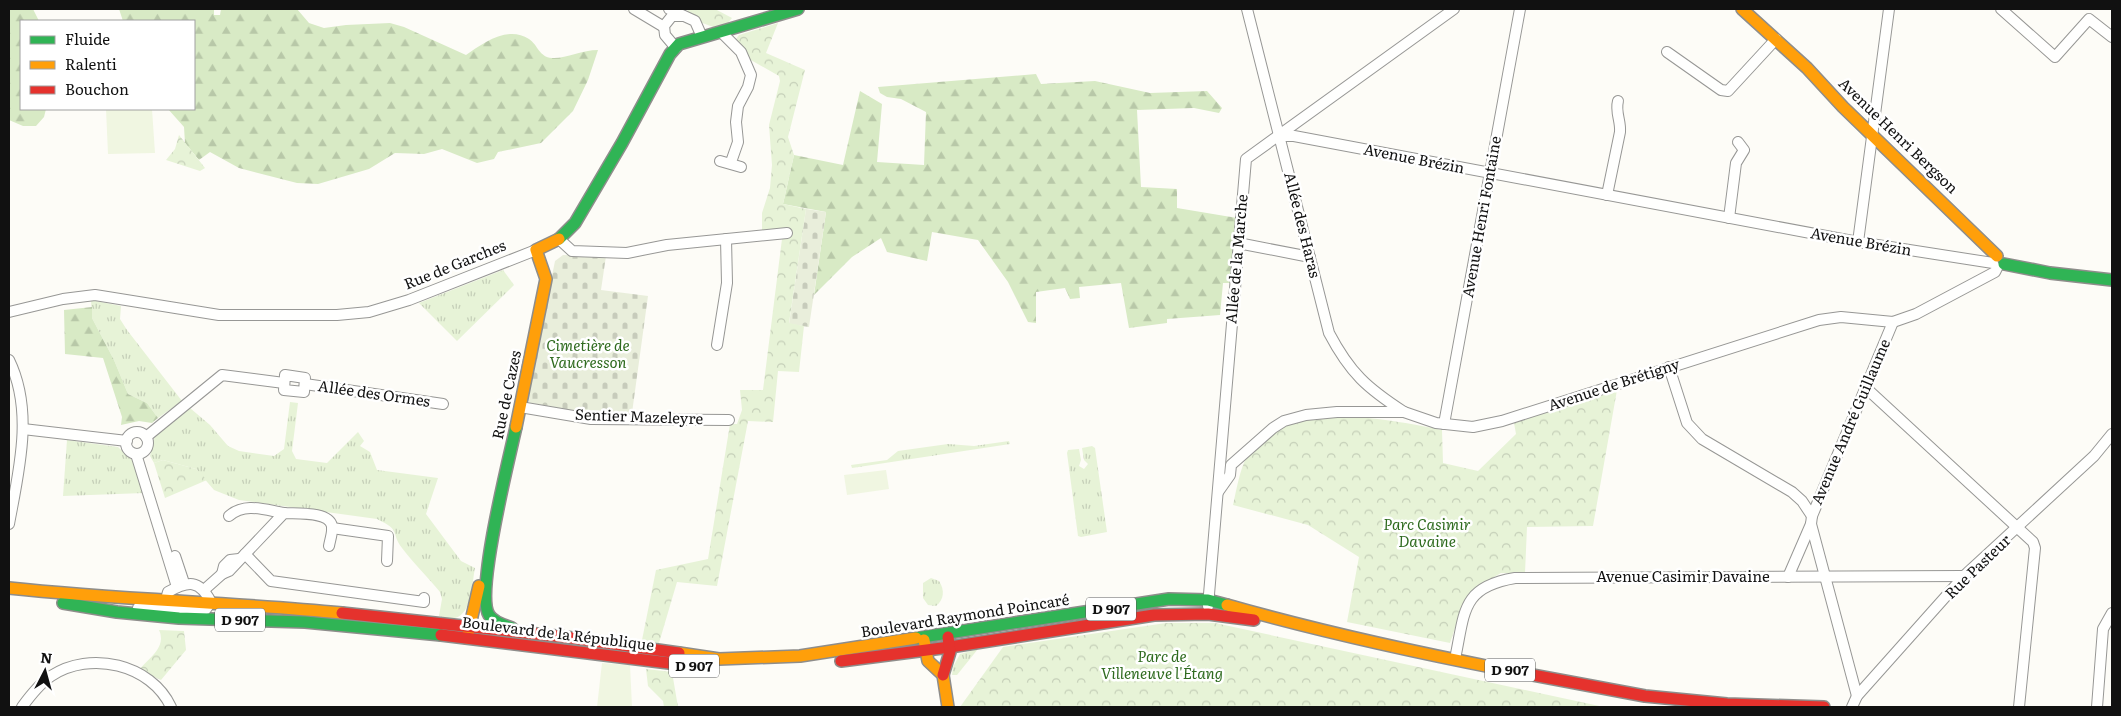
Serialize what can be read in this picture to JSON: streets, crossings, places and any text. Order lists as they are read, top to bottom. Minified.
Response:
{"streets":{"main road":["Avenue Henri Bergson","Rue de Garches","Rue de Cazes","D 907","Boulevard Raymond Poincaré","Boulevard de la République"],"street":["Avenue Brézin","Avenue Henri Fontaine","Allée des Haras","Allée de la Marche","Avenue de Brétigny","Allée des Ormes","Sentier Mazeleyre","Avenue André Guillaume","Rue Pasteur","Avenue Casimir Davaine"]},"crossings":[["Avenue Henri Bergson","Avenue Brézin"],["Avenue Henri Bergson","Avenue de Brétigny"],["Avenue Brézin","Avenue Henri Fontaine"],["Avenue Brézin","Allée des Haras"],["Avenue Brézin","Allée de la Marche"],["Avenue Brézin","Avenue de Brétigny"],["Avenue Henri Fontaine","Avenue de Brétigny"],["Allée des Haras","Allée de la Marche"],["Allée des Haras","Avenue de Brétigny"],["Allée de la Marche","Avenue de Brétigny"],["Allée de la Marche","Boulevard Raymond Poincaré"],["Rue de Garches","Rue de Cazes"],["Avenue de Brétigny","Avenue André Guillaume"],["Rue de Cazes","Sentier Mazeleyre"],["Rue de Cazes","Boulevard de la République"],["Avenue André Guillaume","Rue Pasteur"],["Avenue André Guillaume","Avenue Casimir Davaine"],["Rue Pasteur","Avenue Casimir Davaine"],["Avenue Casimir Davaine","Boulevard Raymond Poincaré"],["Boulevard Raymond Poincaré","Boulevard de la République"]],"parks":["Cimetière de Vaucresson","Parc Casimir Davaine","Parc de Villeneuve l'Étang"],"legend":["Fluide","Ralenti","Bouchon"],"north":"top"}
